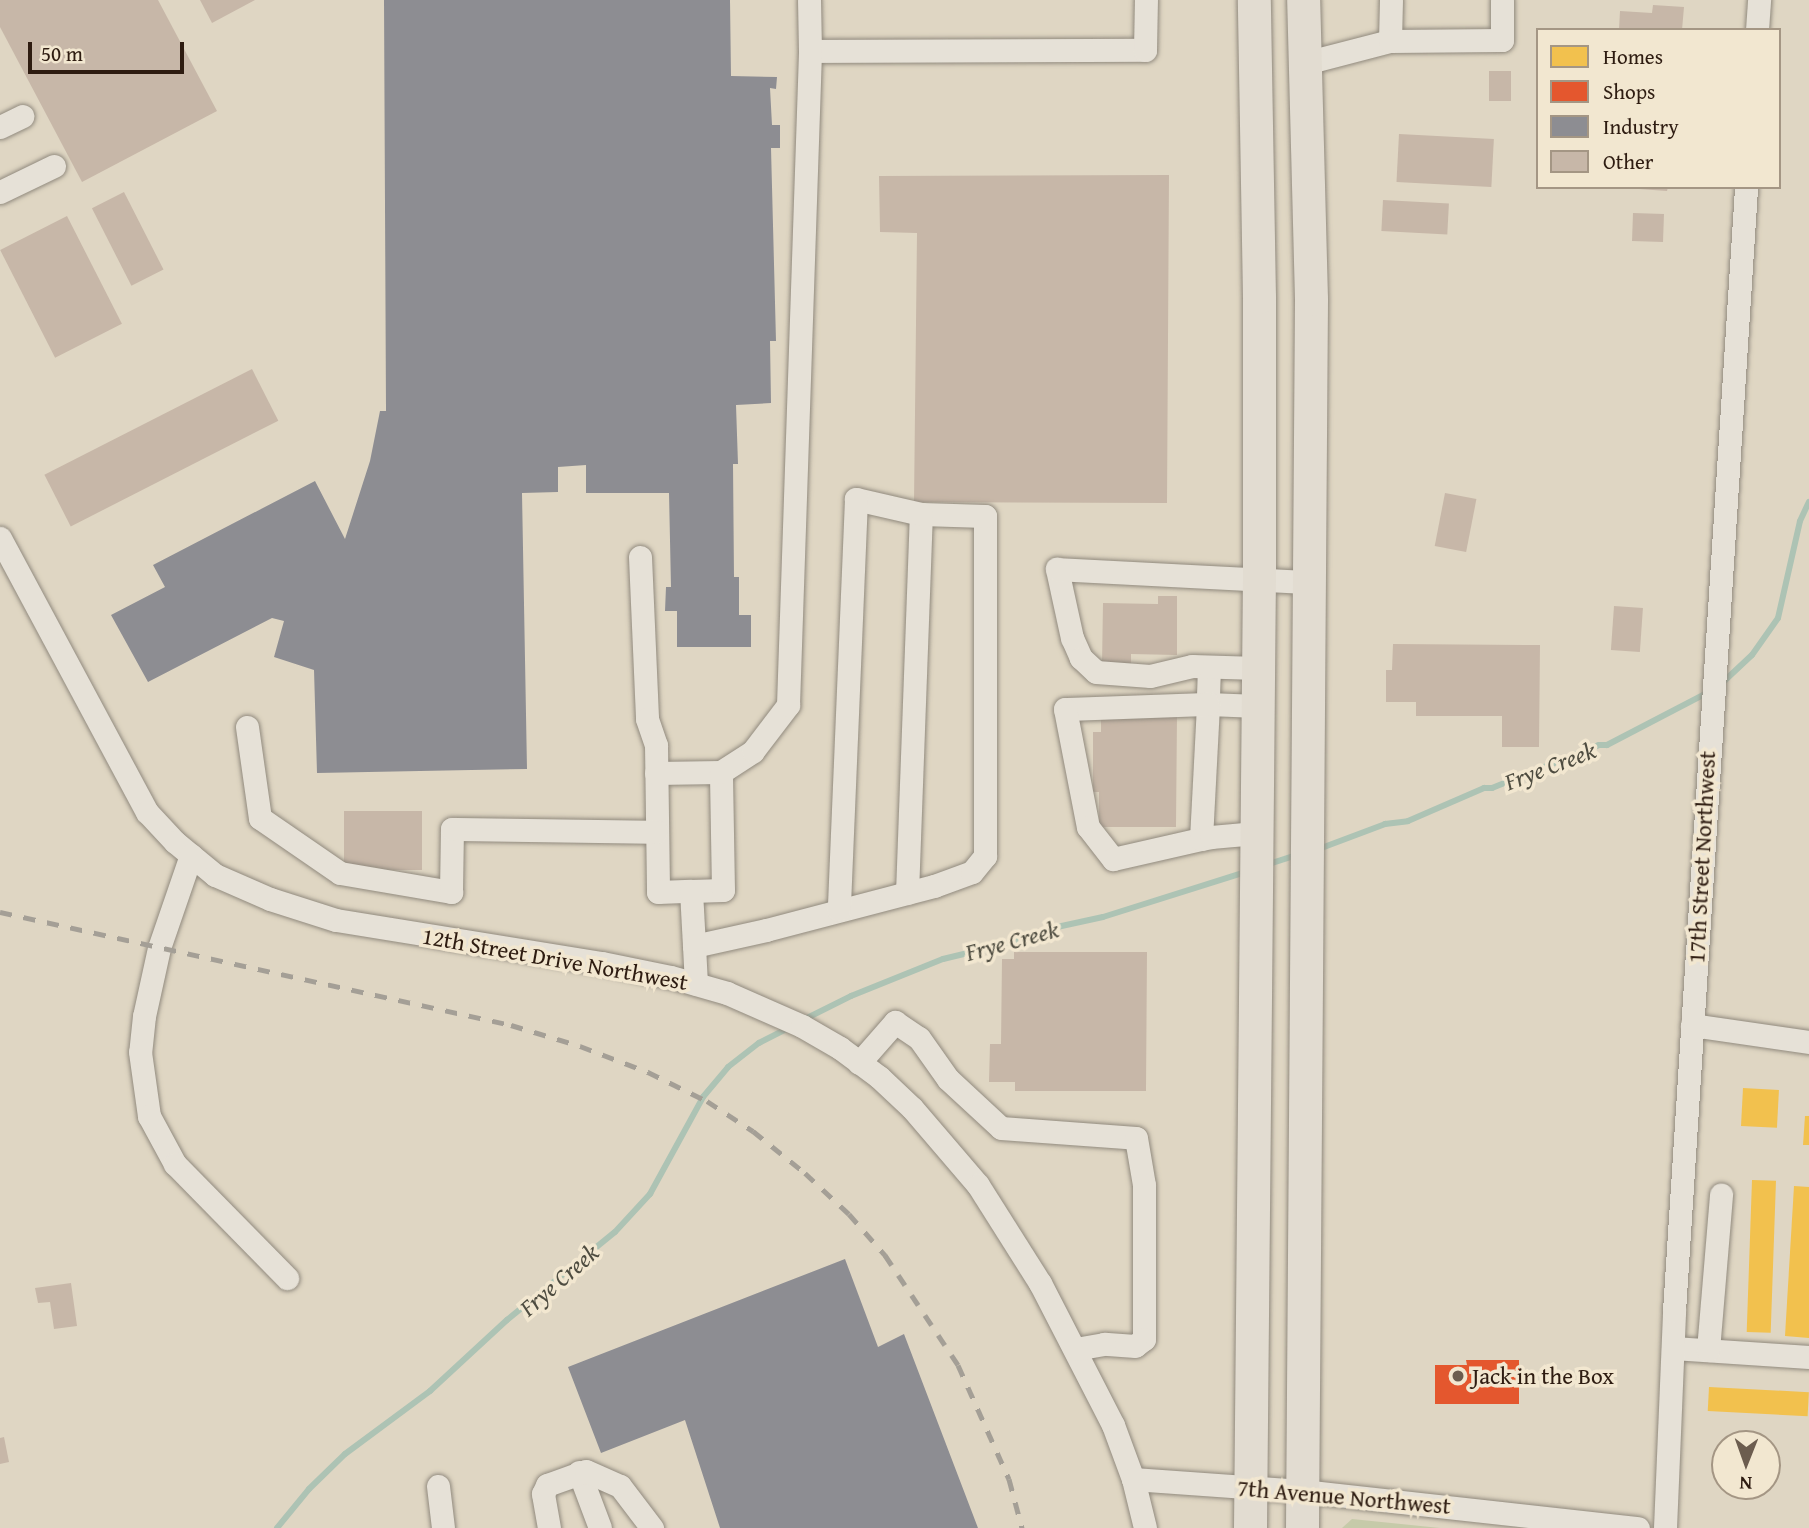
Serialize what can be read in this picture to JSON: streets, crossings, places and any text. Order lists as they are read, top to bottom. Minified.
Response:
{"streets":{"street":["17th Street Northwest","12th Street Drive Northwest","7th Avenue Northwest"]},"crossings":[["12th Street Drive Northwest","7th Avenue Northwest"]],"water":["Frye Creek"],"places":["Jack in the Box"],"legend":["Homes","Shops","Industry","Other"],"scale_bar":"50 m","north":"bottom"}
